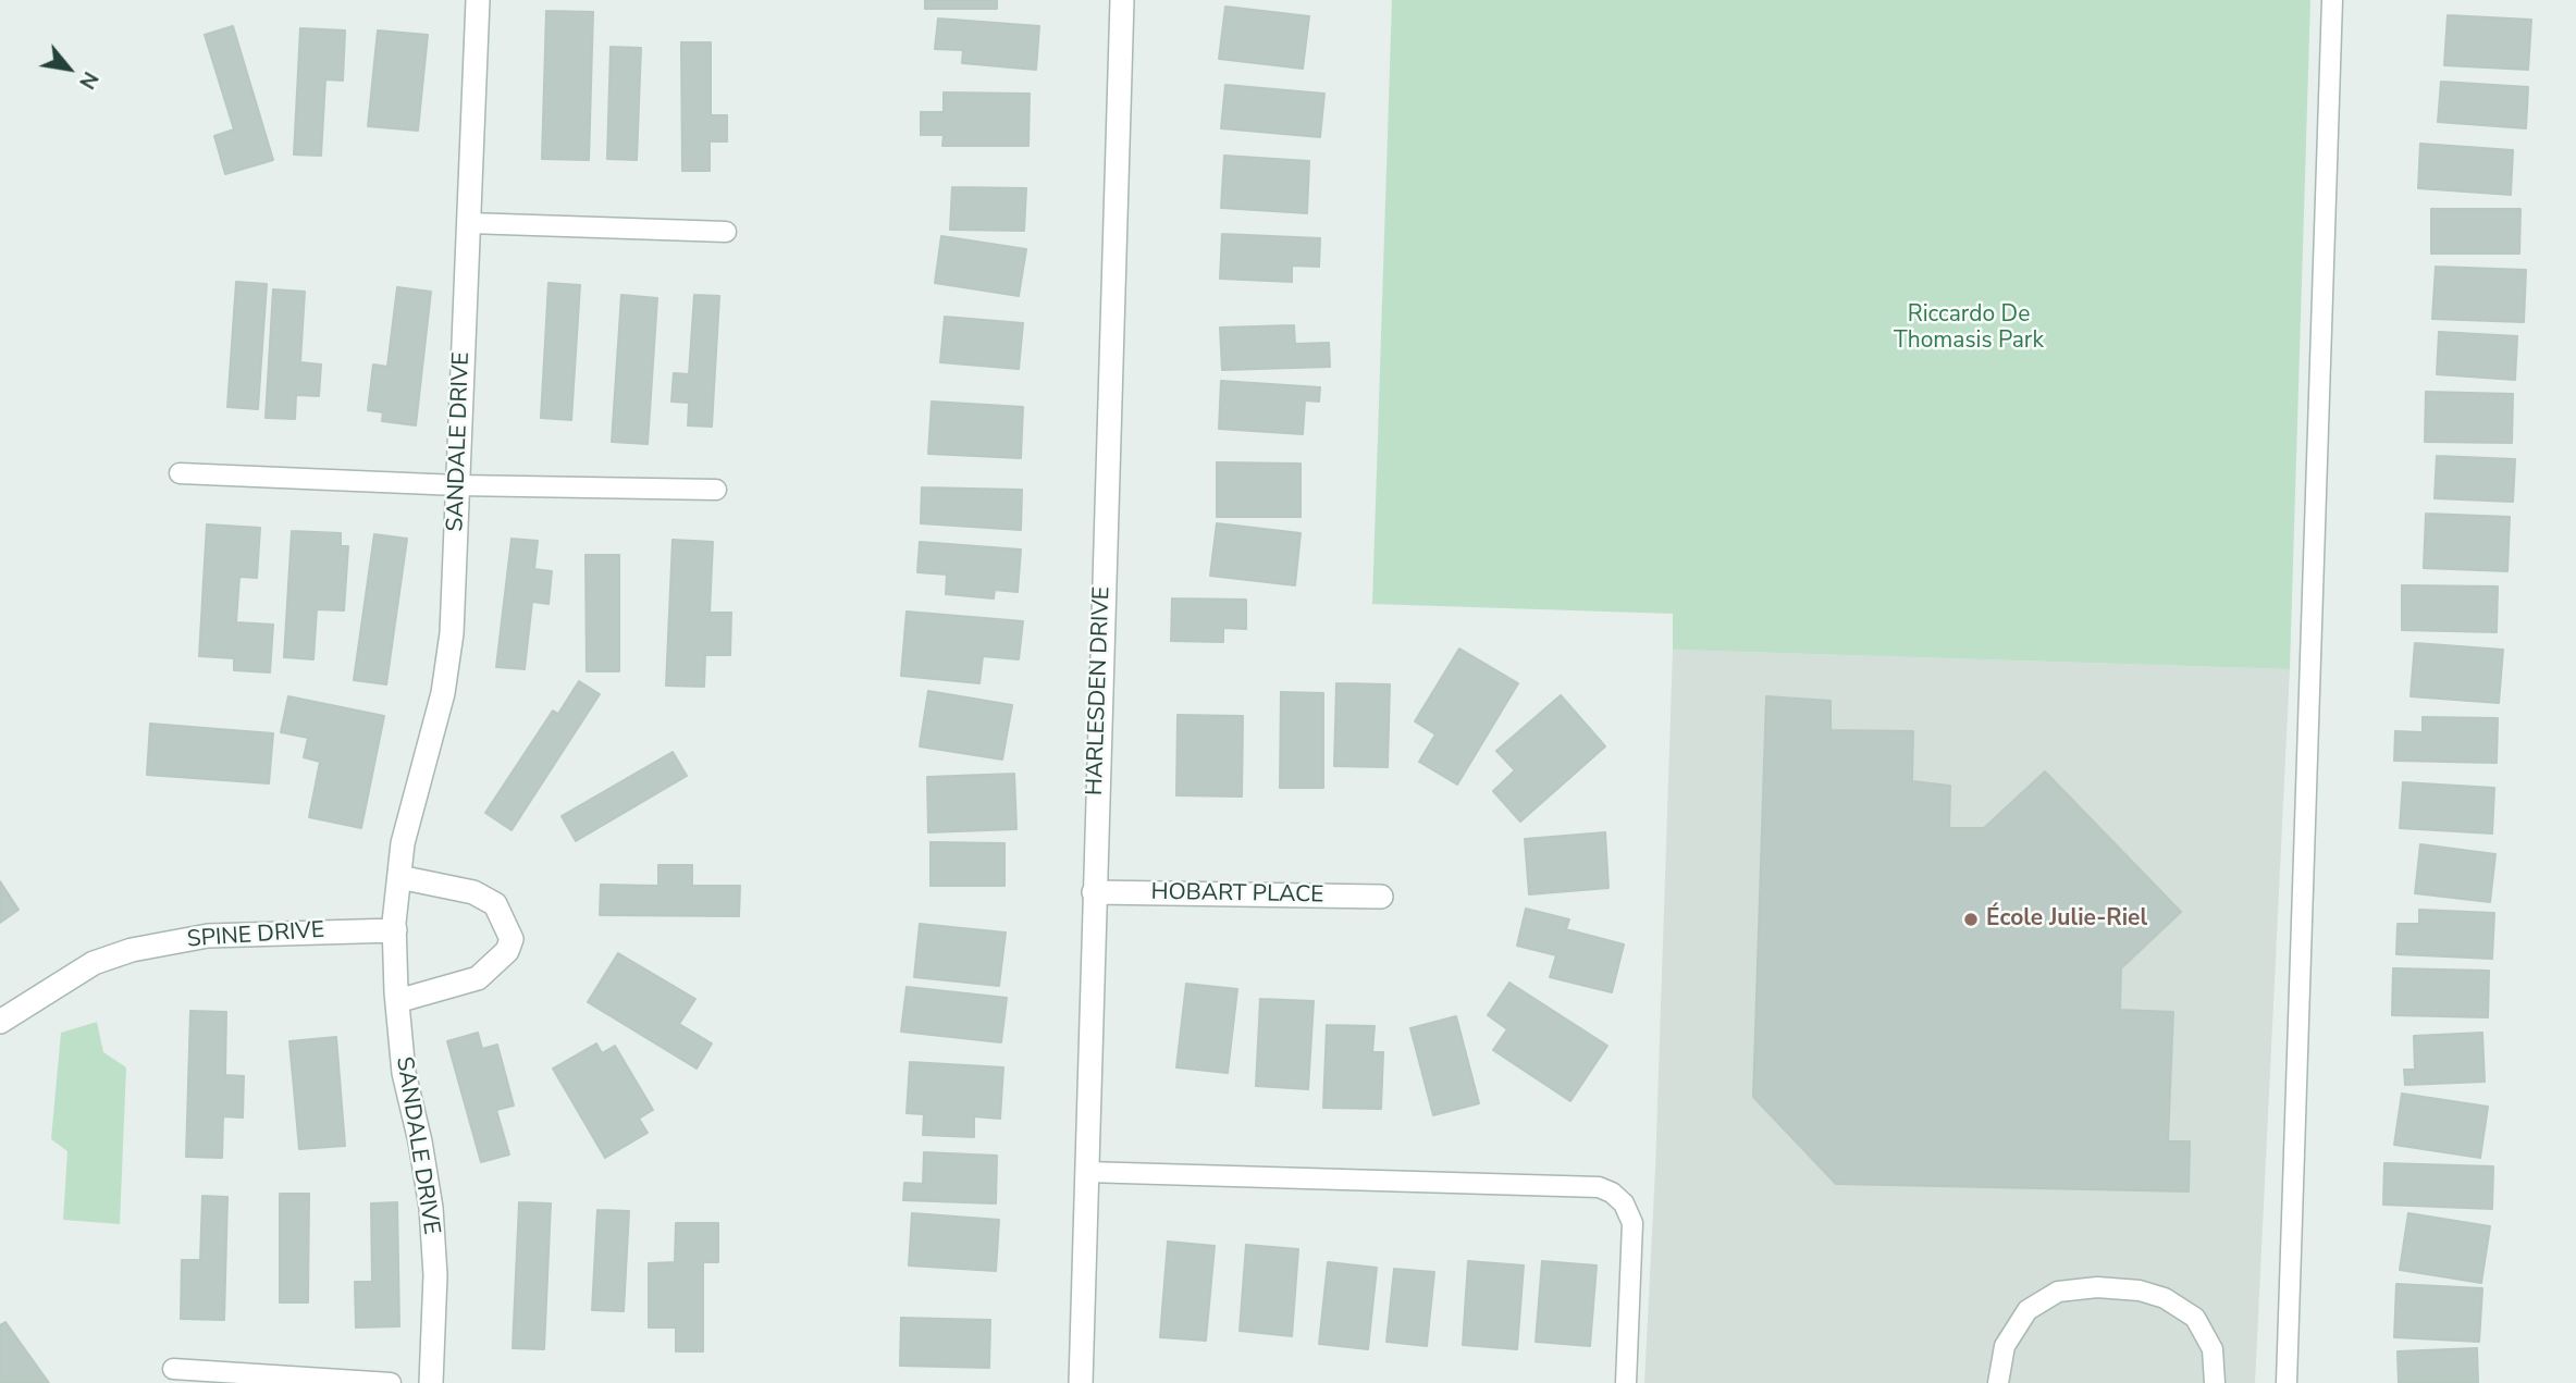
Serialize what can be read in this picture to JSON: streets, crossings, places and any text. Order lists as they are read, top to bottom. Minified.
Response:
{"streets":{"street":["SANDALE DRIVE","HARLESDEN DRIVE","HOBART PLACE","SPINE DRIVE"]},"crossings":[["SANDALE DRIVE","SPINE DRIVE"],["HARLESDEN DRIVE","HOBART PLACE"]],"parks":["Riccardo De Thomasis Park"],"places":["École Julie-Riel"],"north":"bottom right"}
